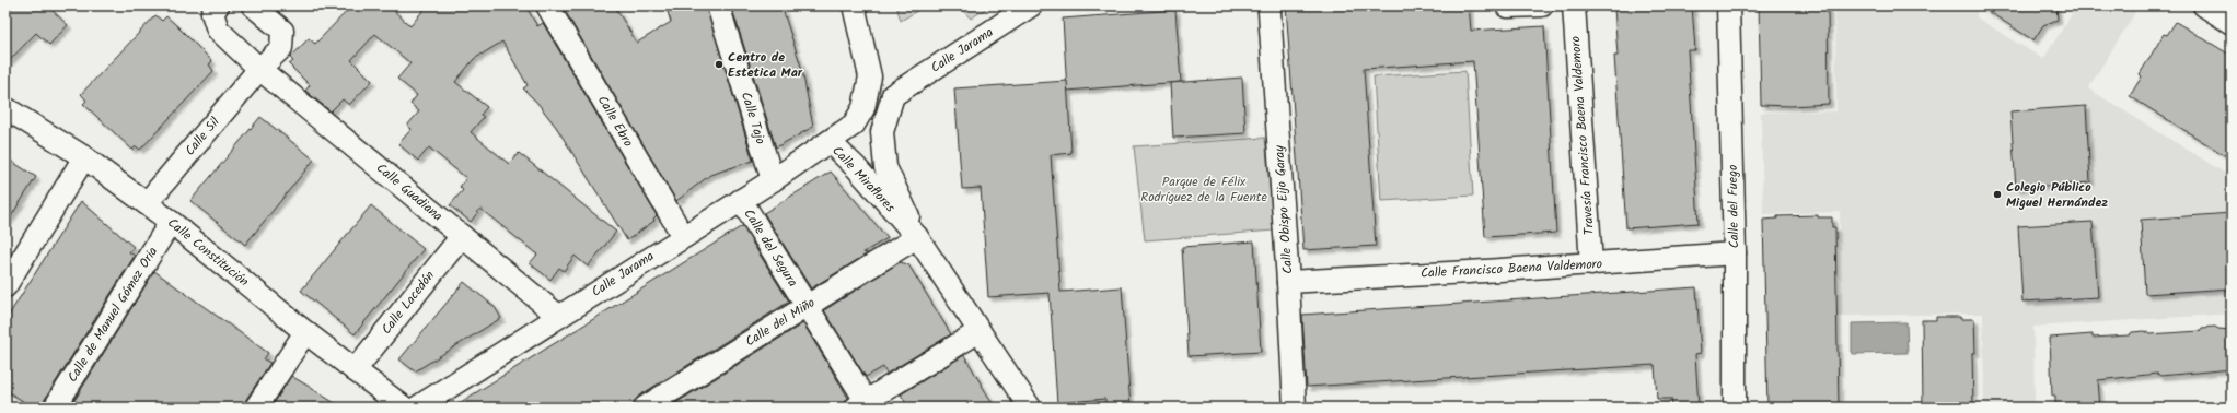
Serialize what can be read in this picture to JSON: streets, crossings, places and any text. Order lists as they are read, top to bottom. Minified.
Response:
{"streets":{"street":["Calle Jarama","Calle Tajo","Calle Ebro","Travesía Francisco Baena Valdemoro","Calle Sil","Calle Miraflores","Calle Guadiana","Calle del Fuego","Calle Obispo Eijo Garay","Calle del Segura","Calle Constitución","Calle Francisco Baena Valdemoro","Calle Lacedón","Calle de Manuel Gómez Oria","Calle del Miño"]},"crossings":[["Calle Jarama","Calle Tajo"],["Calle Jarama","Calle Ebro"],["Calle Jarama","Calle Miraflores"],["Calle Jarama","Calle Guadiana"],["Calle Jarama","Calle del Segura"],["Travesía Francisco Baena Valdemoro","Calle Francisco Baena Valdemoro"],["Calle Sil","Calle Guadiana"],["Calle Sil","Calle Constitución"],["Calle Miraflores","Calle del Miño"],["Calle Guadiana","Calle Lacedón"],["Calle del Fuego","Calle Francisco Baena Valdemoro"],["Calle Obispo Eijo Garay","Calle Francisco Baena Valdemoro"],["Calle del Segura","Calle del Miño"],["Calle Constitución","Calle Lacedón"],["Calle Constitución","Calle de Manuel Gómez Oria"]],"parks":["Parque de Félix Rodríguez de la Fuente"],"places":["Centro de Estetica Mar","Colegio Público Miguel Hernández"]}
